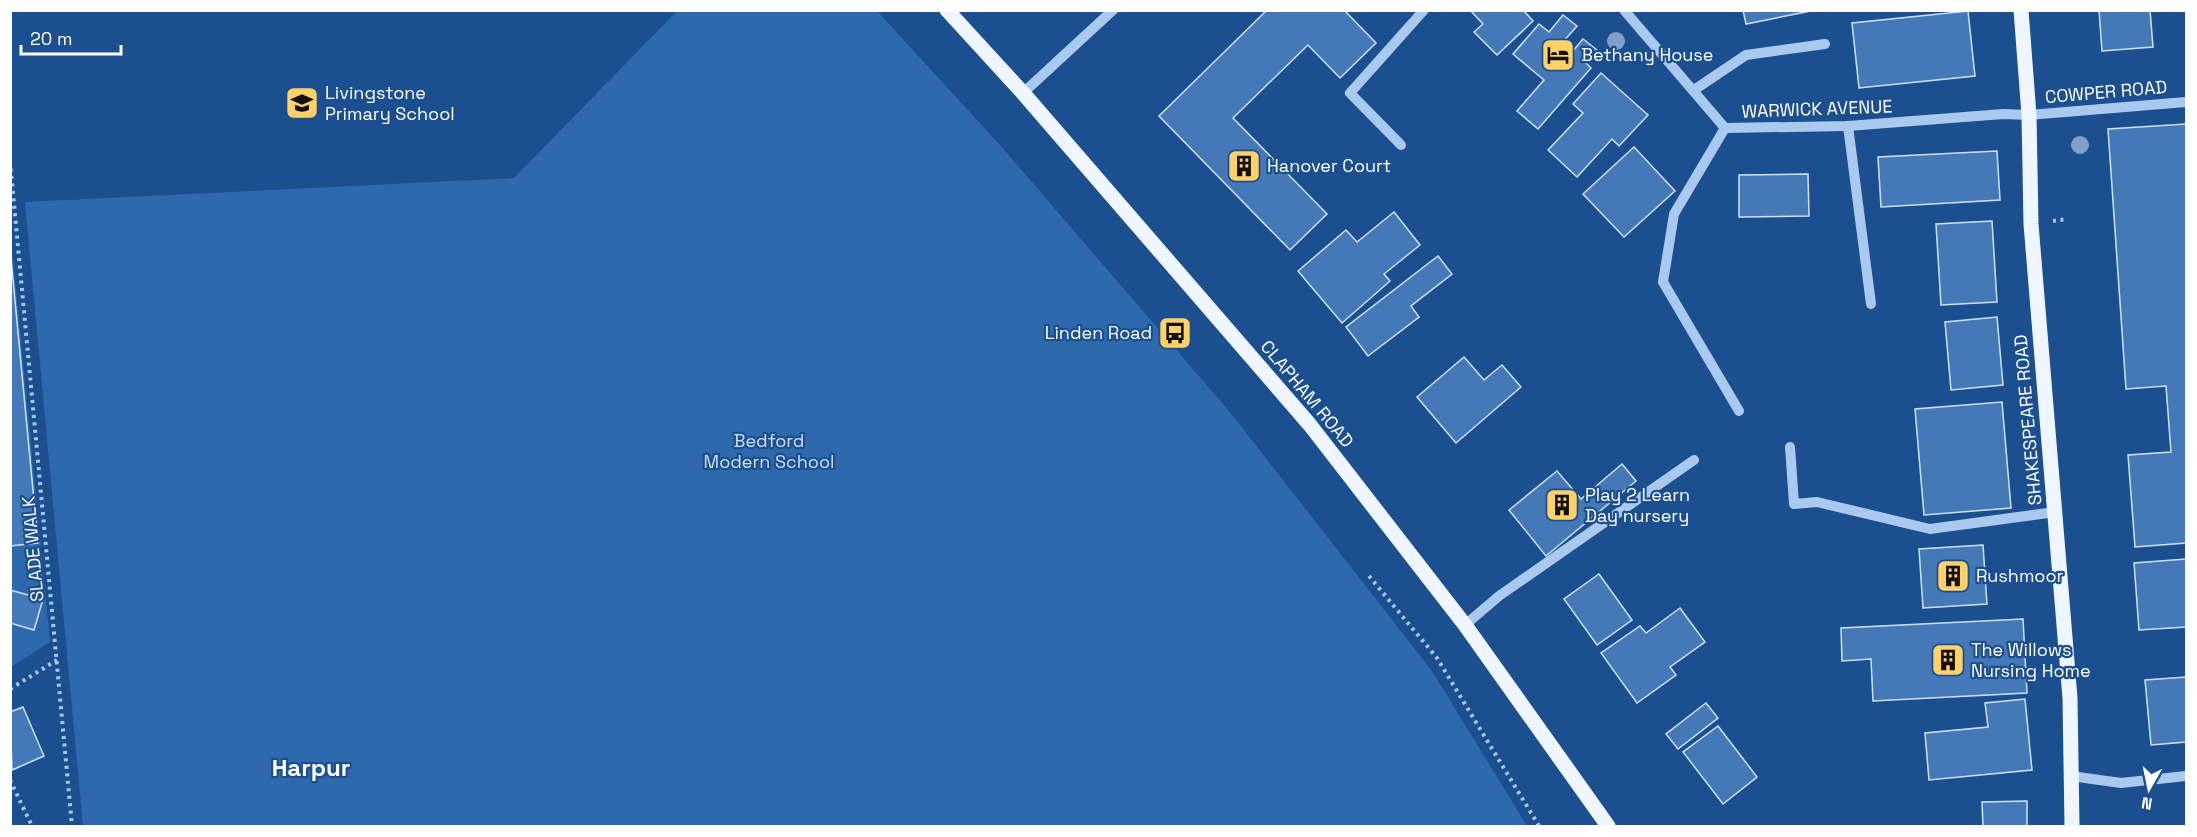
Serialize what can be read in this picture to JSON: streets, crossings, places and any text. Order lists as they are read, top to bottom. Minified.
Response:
{"streets":{"main road":["CLAPHAM ROAD","SHAKESPEARE ROAD"],"street":["COWPER ROAD","WARWICK AVENUE"],"path":["SLADE WALK"]},"crossings":[["COWPER ROAD","WARWICK AVENUE"],["COWPER ROAD","SHAKESPEARE ROAD"],["WARWICK AVENUE","SHAKESPEARE ROAD"]],"districts":["Harpur"],"parks":["Bedford Modern School"],"places":{"hotel":["Bethany House"],"school or university":["Livingstone Primary School"],"building":["Hanover Court","Play 2 Learn Day nursery","Rushmoor","The Willows Nursing Home"],"bus stop":["Linden Road"]},"scale_bar":"20 m","north":"bottom"}
